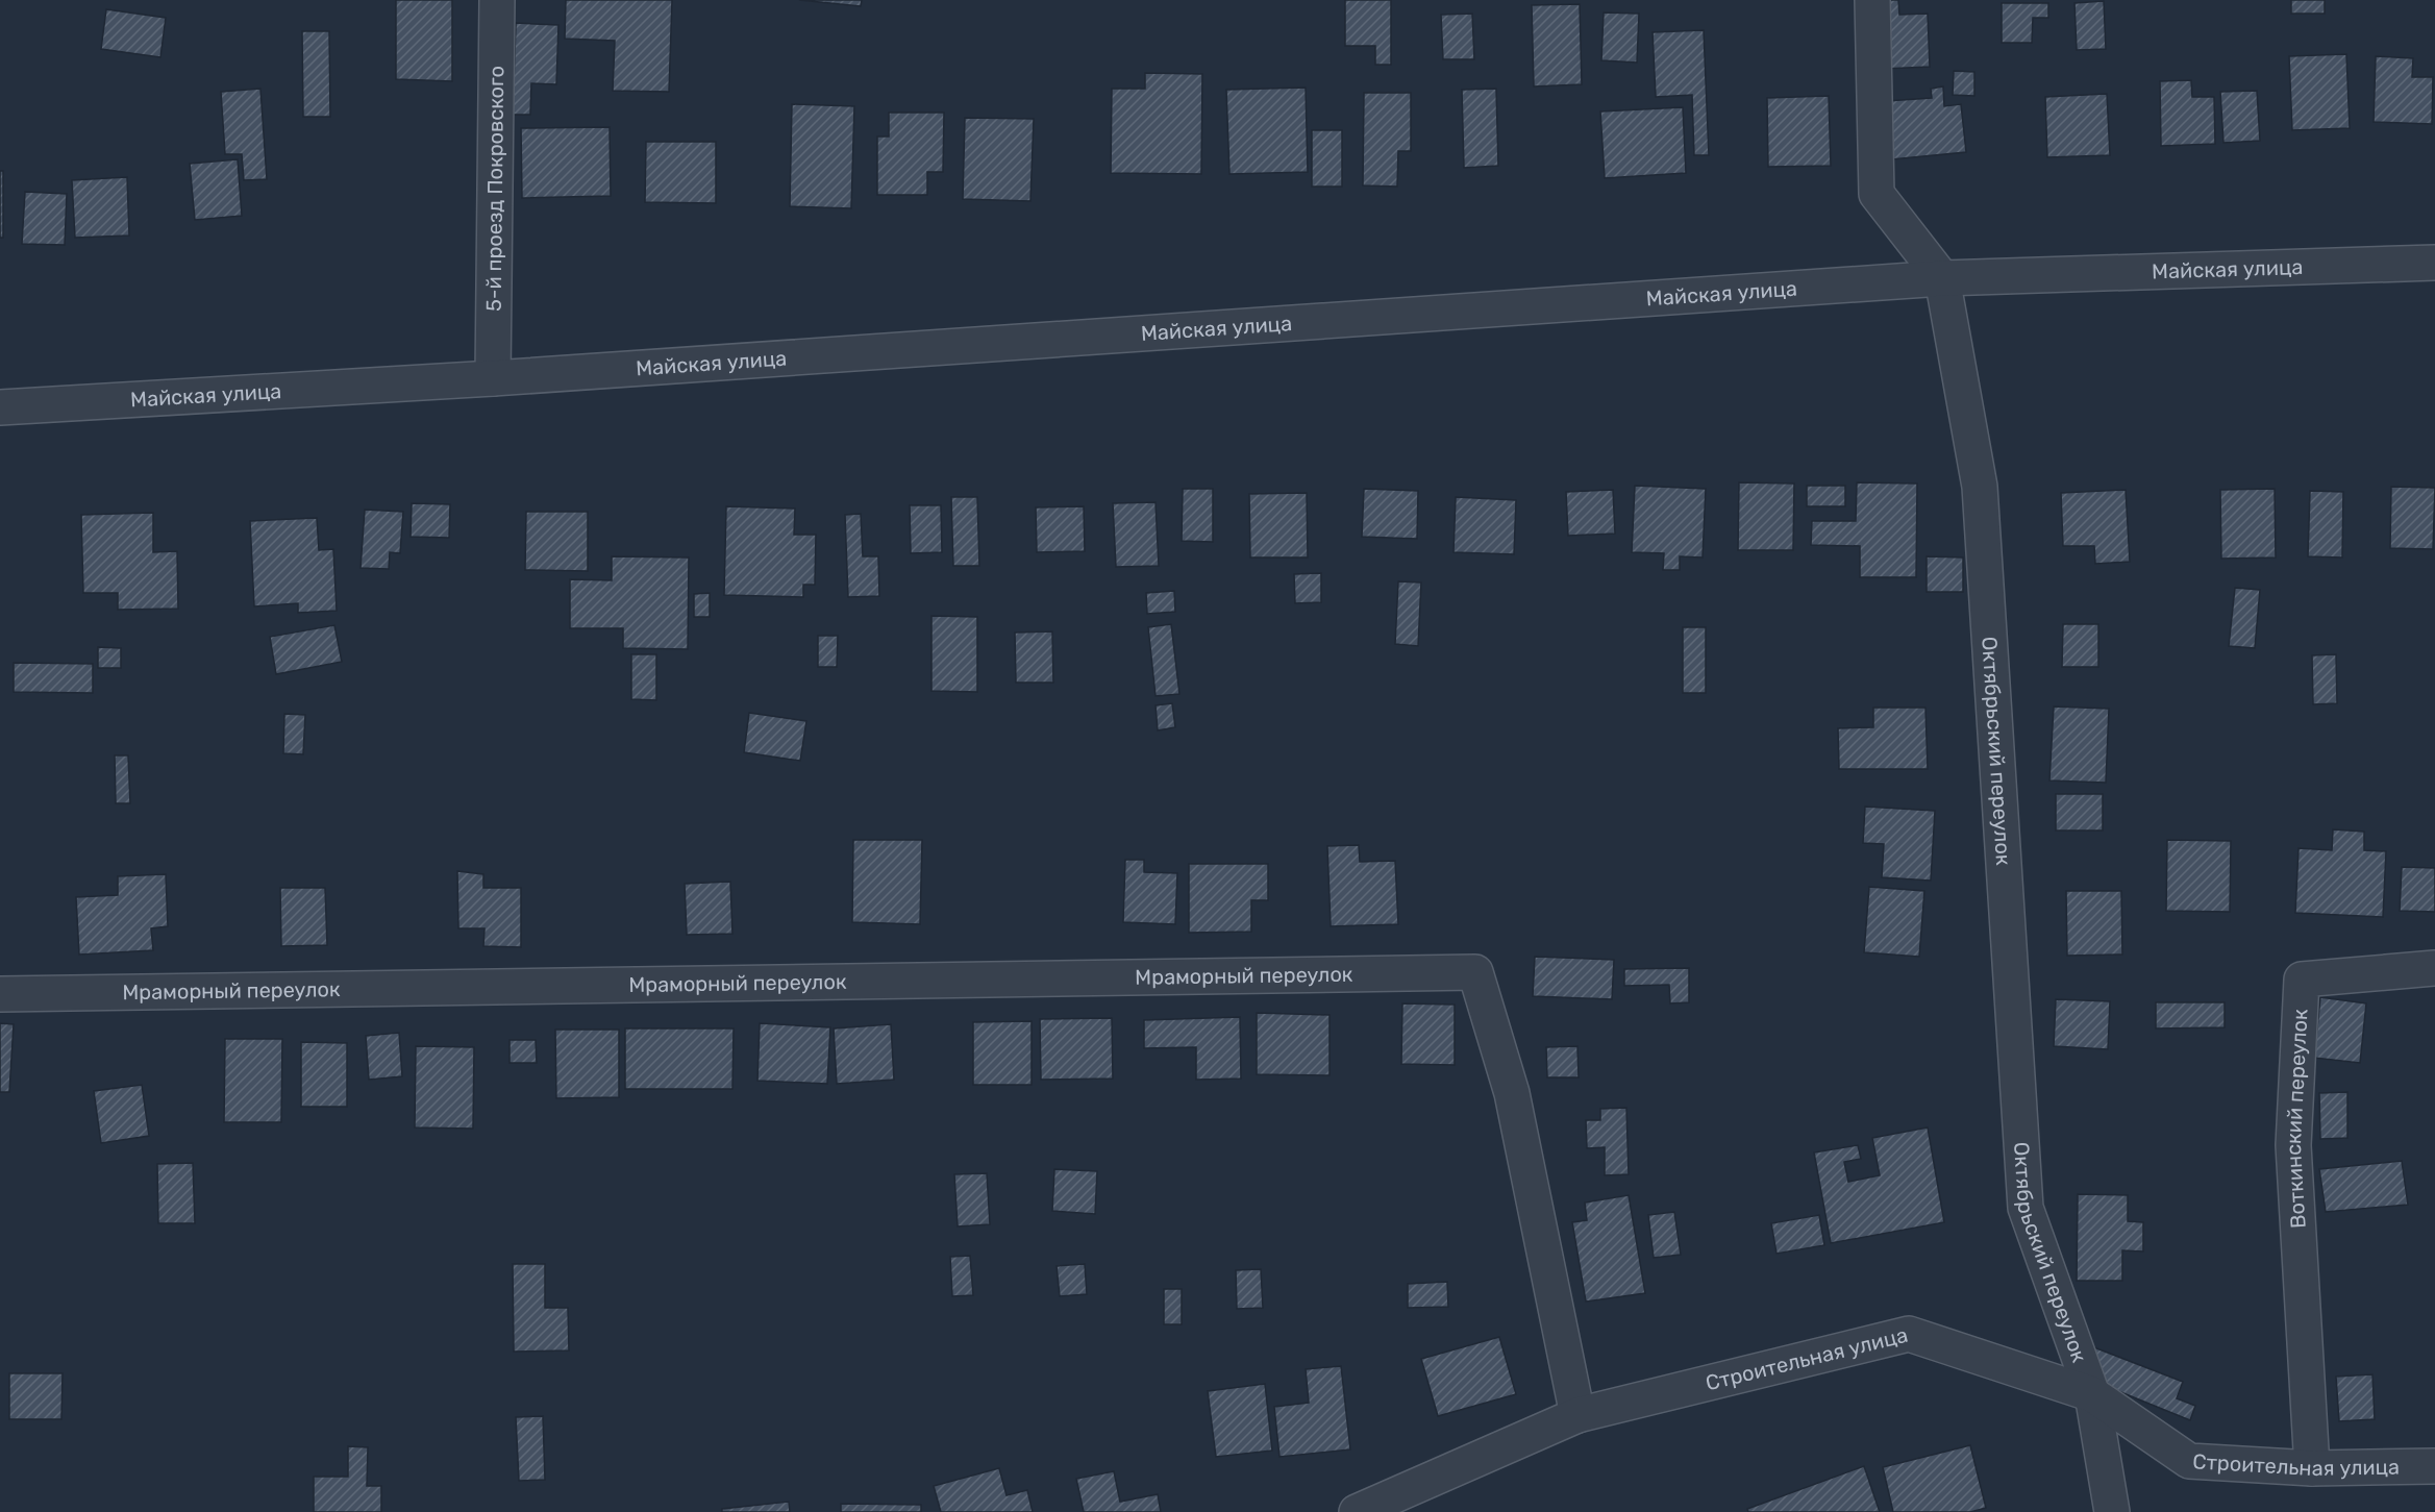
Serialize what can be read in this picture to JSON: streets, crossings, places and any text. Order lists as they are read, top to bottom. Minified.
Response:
{"streets":{"street":["5-й проезд Покровского","Майская улица","Октябрьский переулок","Мраморный переулок","Воткинский переулок","Строительная улица"]},"crossings":[["5-й проезд Покровского","Майская улица"],["Майская улица","Октябрьский переулок"],["Октябрьский переулок","Строительная улица"],["Мраморный переулок","Строительная улица"],["Воткинский переулок","Строительная улица"]]}
